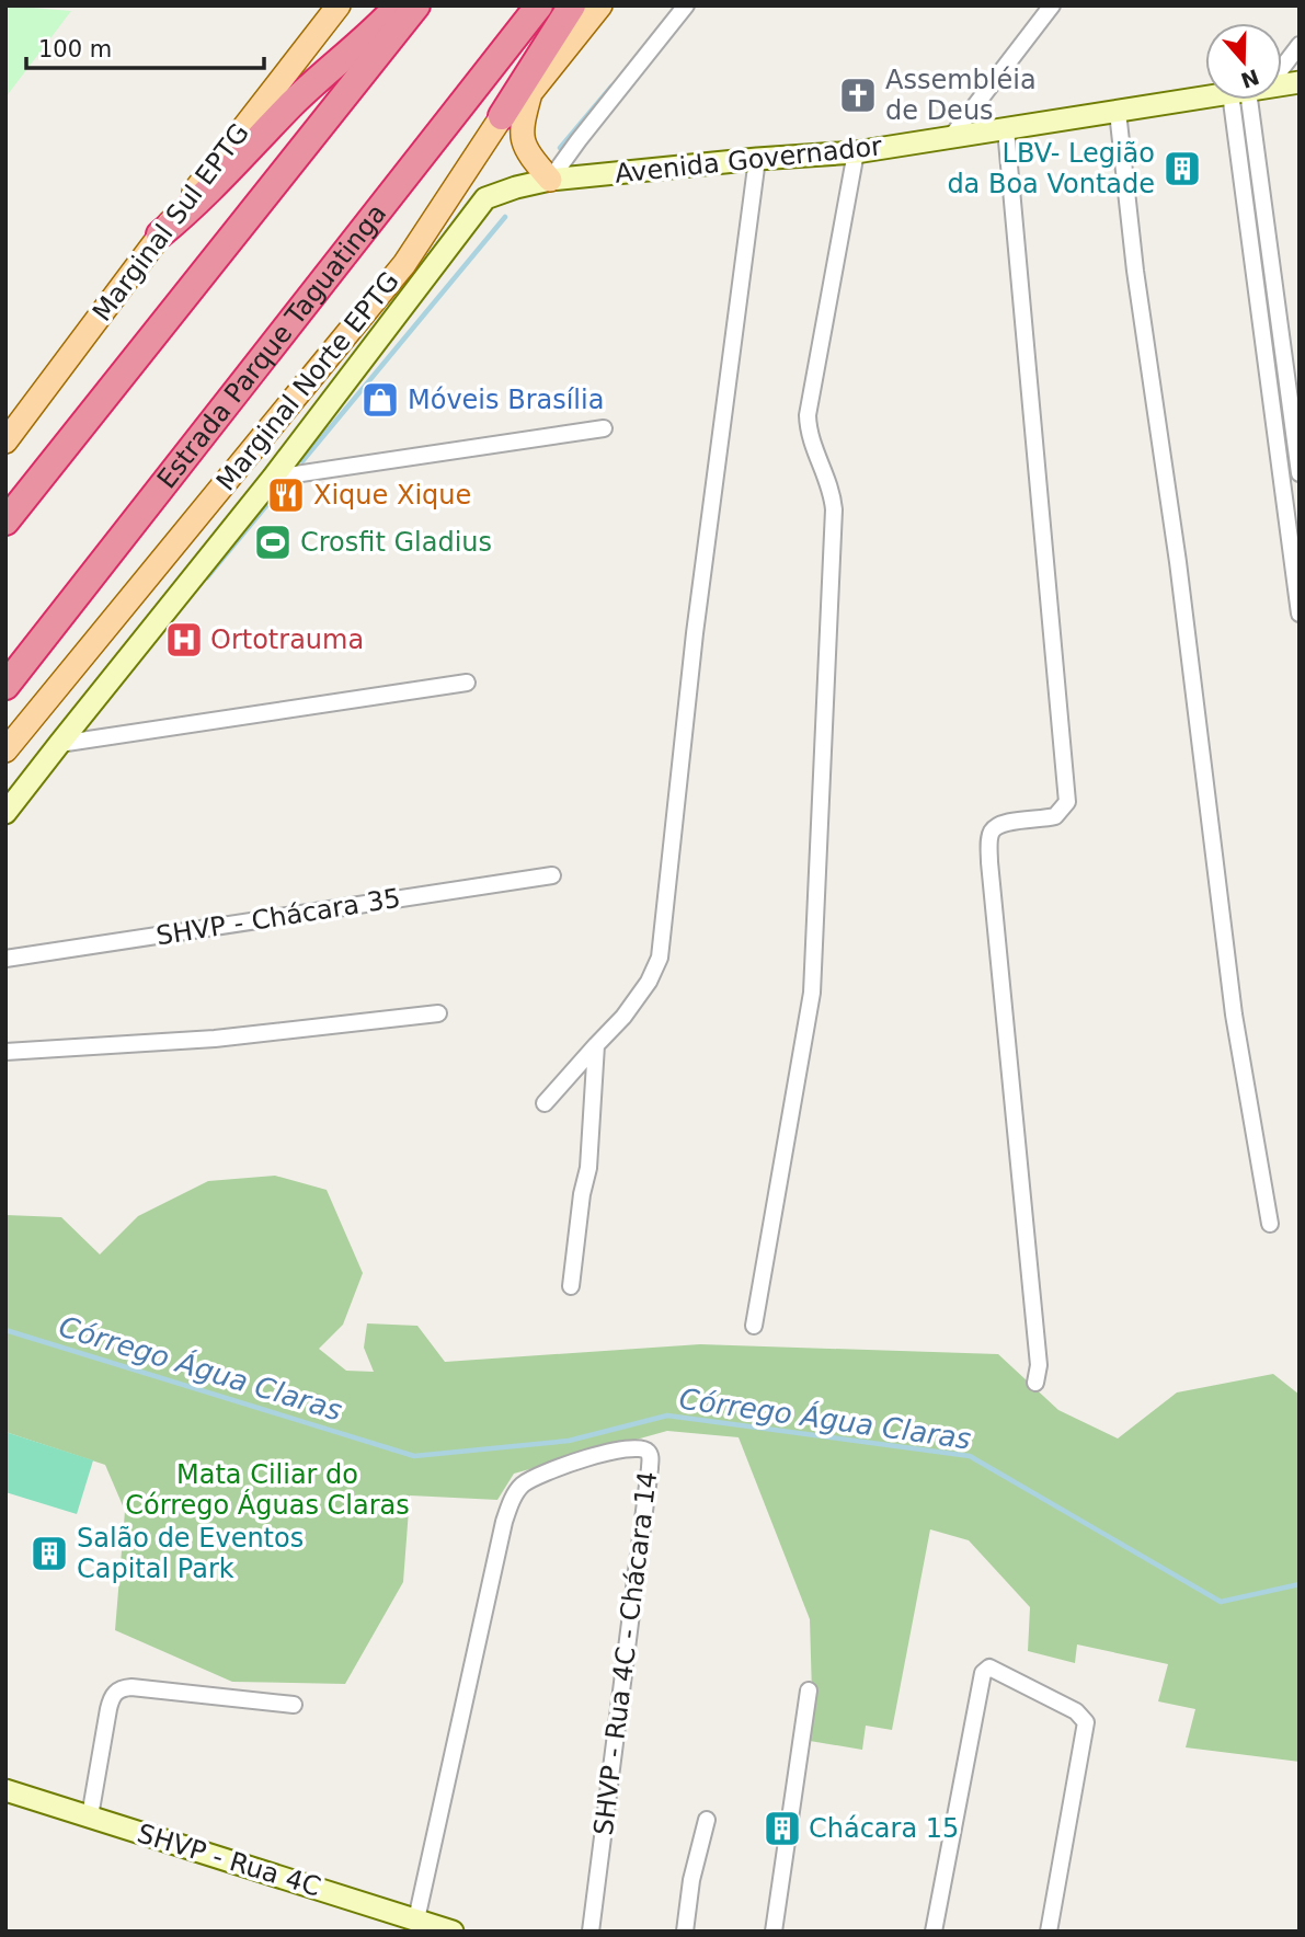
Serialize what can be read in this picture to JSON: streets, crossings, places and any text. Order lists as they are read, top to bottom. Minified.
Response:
{"streets":{"highway":["Estrada Parque Taguatinga"],"main road":["Marginal Sul EPTG","Marginal Norte EPTG"],"street":["Avenida Governador","SHVP - Chácara 35","SHVP - Rua 4C - Chácara 14","SHVP - Rua 4C"]},"crossings":[["SHVP - Rua 4C - Chácara 14","SHVP - Rua 4C"]],"water":["Córrego Água Claras"],"parks":["Mata Ciliar do Córrego Águas Claras"],"places":{"church":["Assembléia de Deus"],"building":["LBV- Legião da Boa Vontade","Salão de Eventos Capital Park","Chácara 15"],"shop":["Móveis Brasília"],"restaurant":["Xique Xique"],"sports":["Crosfit Gladius"],"hospital":["Ortotrauma"]},"scale_bar":"100 m","north":"bottom"}
